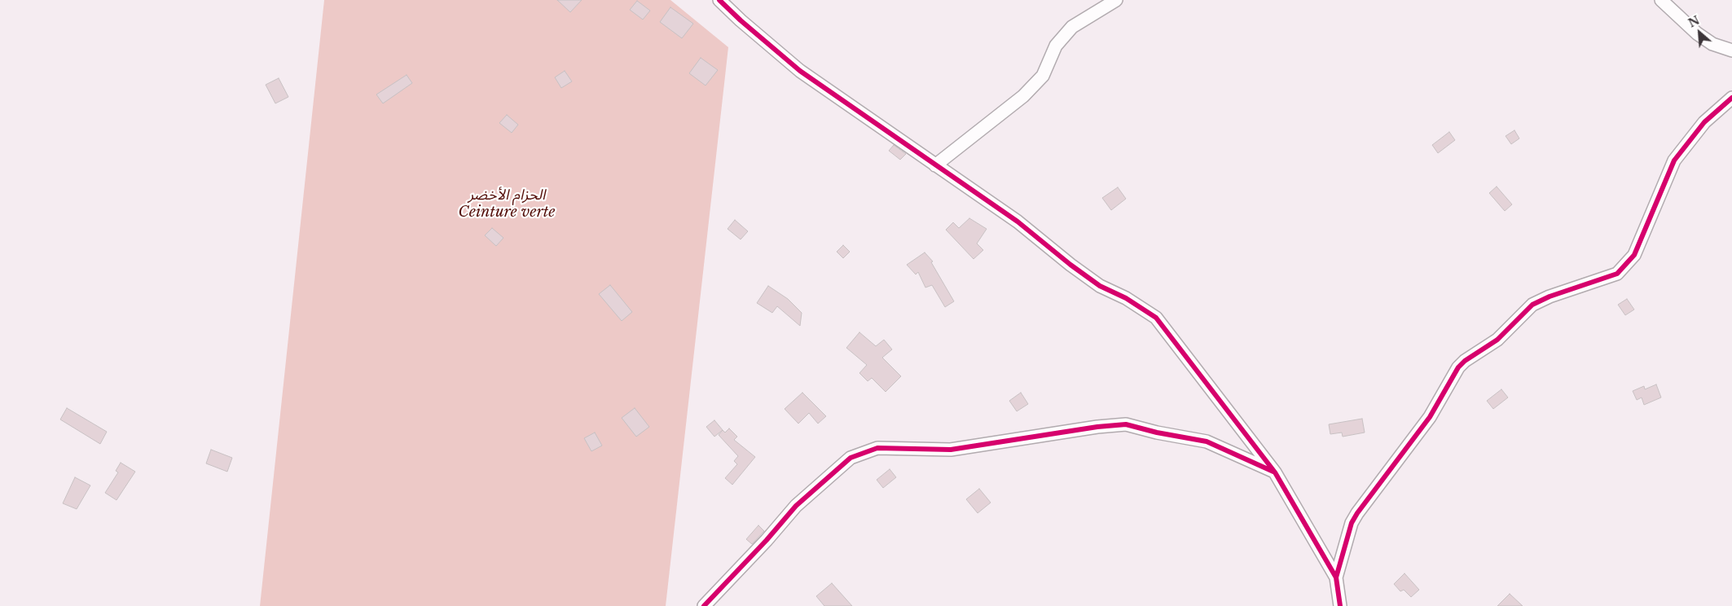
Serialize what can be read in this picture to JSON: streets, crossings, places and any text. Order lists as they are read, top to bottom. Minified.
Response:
{"parks":["الحزام الأخضر Ceinture verte"],"north":"top left"}
